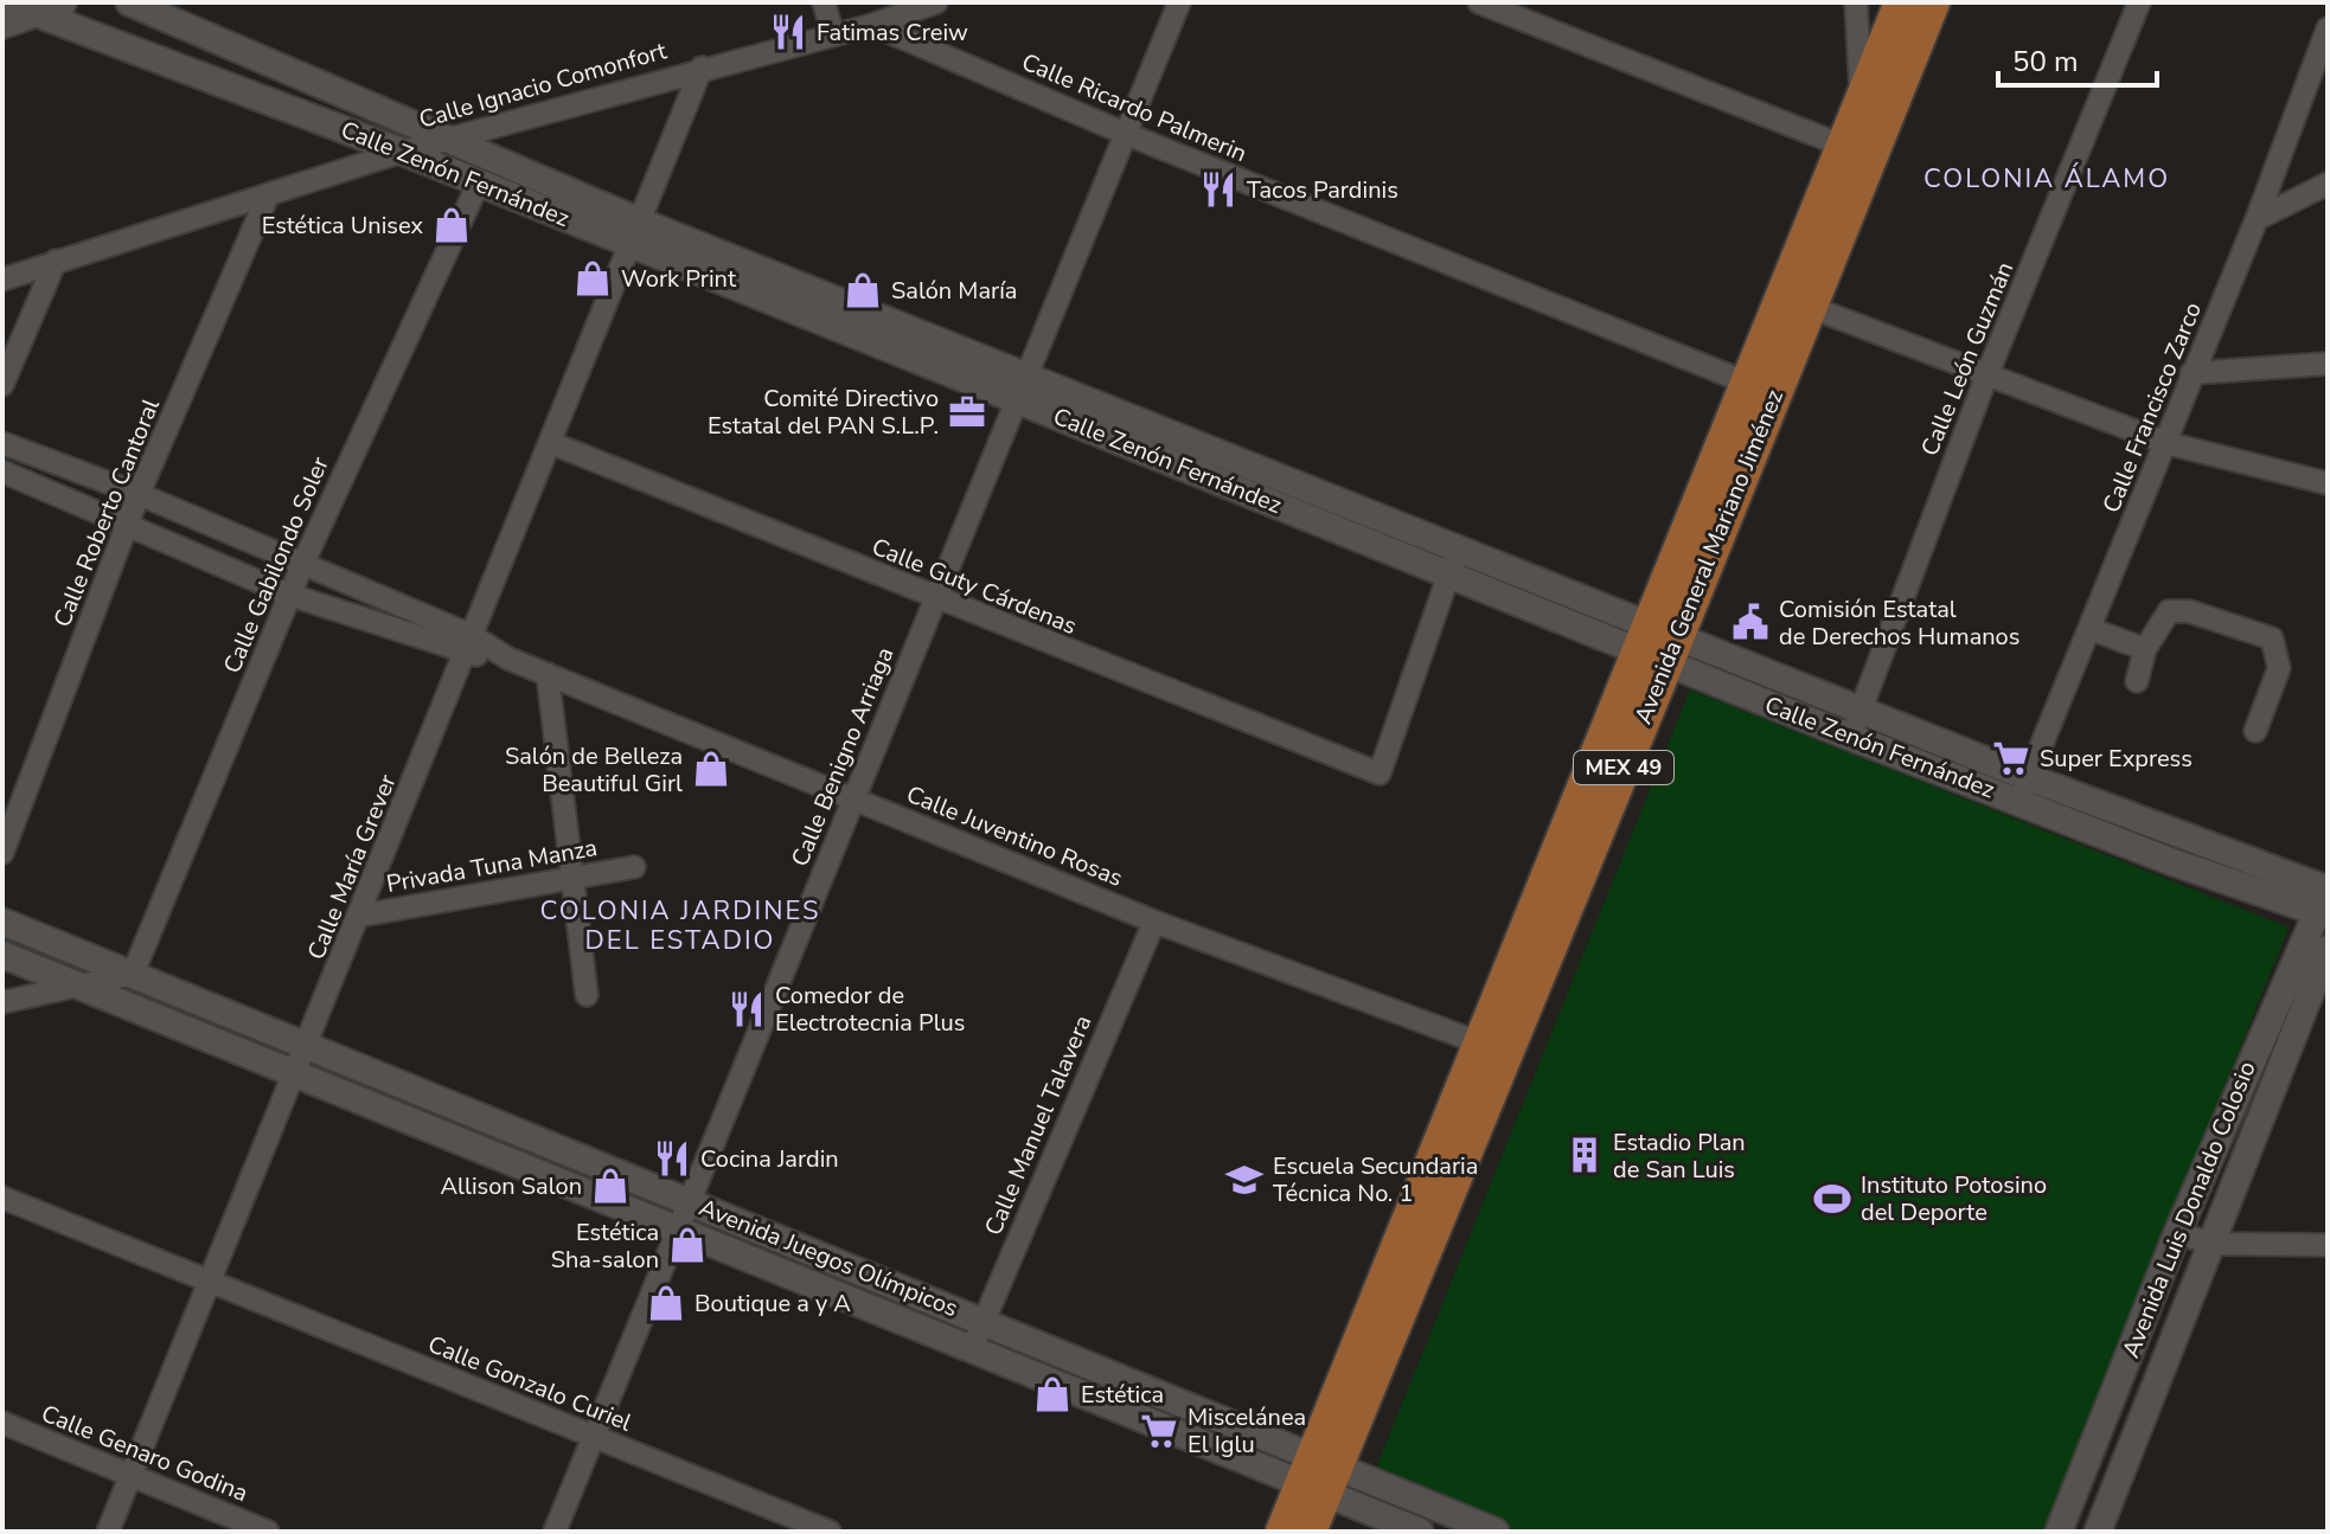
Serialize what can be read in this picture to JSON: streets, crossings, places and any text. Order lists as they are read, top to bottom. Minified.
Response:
{"streets":{"main road":["Avenida General Mariano Jiménez","MEX 49"],"street":["Calle Ignacio Comonfort","Calle Ricardo Palmerin","Calle Zenón Fernández","Calle León Guzmán","Calle Francisco Zarco","Calle Roberto Cantoral","Calle Gabilondo Soler","Calle Guty Cárdenas","Calle Benigno Arriaga","Calle Juventino Rosas","Privada Tuna Manza","Calle María Grever","Calle Manuel Talavera","Avenida Luis Donaldo Colosio","Avenida Juegos Olímpicos","Calle Gonzalo Curiel","Calle Genaro Godina"]},"crossings":[["Calle Ignacio Comonfort","Calle Ricardo Palmerin"],["Calle Ignacio Comonfort","Calle Zenón Fernández"],["Calle Ignacio Comonfort","Calle Roberto Cantoral"],["Calle Ignacio Comonfort","Calle María Grever"],["Calle Ricardo Palmerin","Avenida General Mariano Jiménez"],["Calle Ricardo Palmerin","Calle Benigno Arriaga"],["Calle Zenón Fernández","Calle León Guzmán"],["Calle Zenón Fernández","Calle Francisco Zarco"],["Calle Zenón Fernández","Avenida General Mariano Jiménez"],["Calle Zenón Fernández","Calle Gabilondo Soler"],["Calle Zenón Fernández","Calle Guty Cárdenas"],["Calle Zenón Fernández","Calle Benigno Arriaga"],["Calle Zenón Fernández","Calle María Grever"],["Calle Zenón Fernández","Avenida Luis Donaldo Colosio"],["Calle Roberto Cantoral","Calle Juventino Rosas"],["Avenida General Mariano Jiménez","Calle Juventino Rosas"],["Avenida General Mariano Jiménez","Avenida Juegos Olímpicos"],["Calle Gabilondo Soler","Calle Juventino Rosas"],["Calle Gabilondo Soler","Avenida Juegos Olímpicos"],["Calle Guty Cárdenas","Calle Benigno Arriaga"],["Calle Guty Cárdenas","Calle María Grever"],["Calle Benigno Arriaga","Calle Juventino Rosas"],["Calle Benigno Arriaga","Avenida Juegos Olímpicos"],["Calle Benigno Arriaga","Calle Gonzalo Curiel"],["Calle Juventino Rosas","Calle María Grever"],["Calle Juventino Rosas","Calle Manuel Talavera"],["Privada Tuna Manza","Calle María Grever"],["Calle María Grever","Avenida Juegos Olímpicos"],["Calle María Grever","Calle Gonzalo Curiel"],["Calle María Grever","Calle Genaro Godina"],["Calle Manuel Talavera","Avenida Juegos Olímpicos"]],"districts":["COLONIA ÁLAMO","COLONIA JARDINES DEL ESTADIO"],"places":{"restaurant":["Fatimas Creiw","Tacos Pardinis","Comedor de Electrotecnia Plus","Cocina Jardin"],"shop":["Estética Unisex","Work Print","Salón María","Salón de Belleza Beautiful Girl","Allison Salon","Estética Sha-salon","Boutique a y A","Estética"],"office":["Comité Directivo Estatal del PAN S.L.P."],"public building":["Comisión Estatal de Derechos Humanos"],"supermarket":["Super Express","Miscelánea El Iglu"],"building":["Estadio Plan de San Luis"],"school or university":["Escuela Secundaria Técnica No. 1"],"sports":["Instituto Potosino del Deporte"]},"scale_bar":"50 m"}
